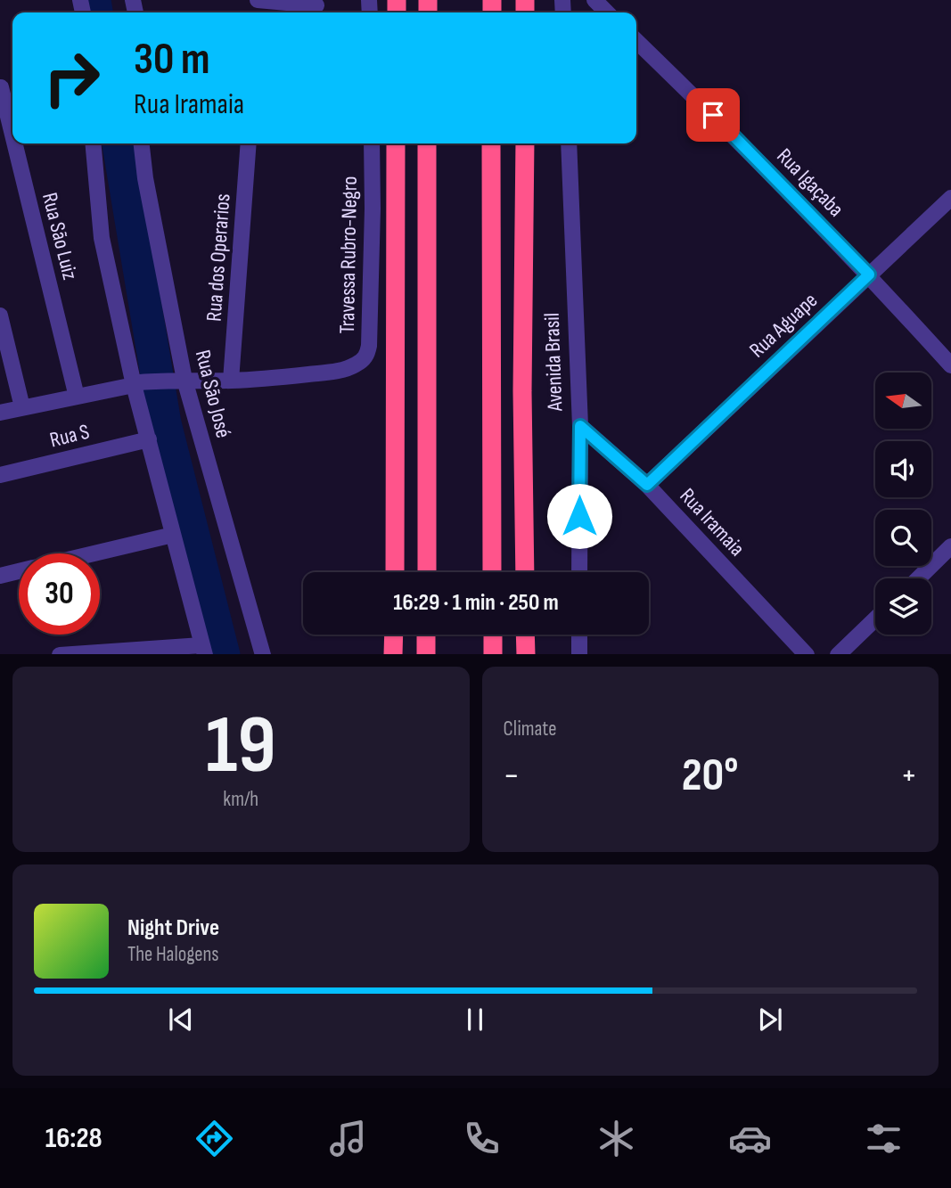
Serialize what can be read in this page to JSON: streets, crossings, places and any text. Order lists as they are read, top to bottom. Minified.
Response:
{"streets":{"highway":["Avenida Brasil"],"street":["Rua Igaçaba","Rua São Luiz","Travessa Rubro-Negro","Rua dos Operarios","Rua Aguape","Rua São José","Rua S","Rua Iramaia"]},"crossings":[["Rua Igaçaba","Rua Aguape"],["Travessa Rubro-Negro","Rua dos Operarios"],["Rua Aguape","Rua Iramaia"],["Avenida Brasil","Rua Iramaia"]],"north":"left","page":{"turn":["30 m","Rua Iramaia"],"limit":"30","trip":"16:29 · 1 min · 250 m","tile":[["19","km/h"],"Climate"],"heat":["−","20°","+"],"song":["Night Drive","The Halogens"],"tabs":"16:28"}}
